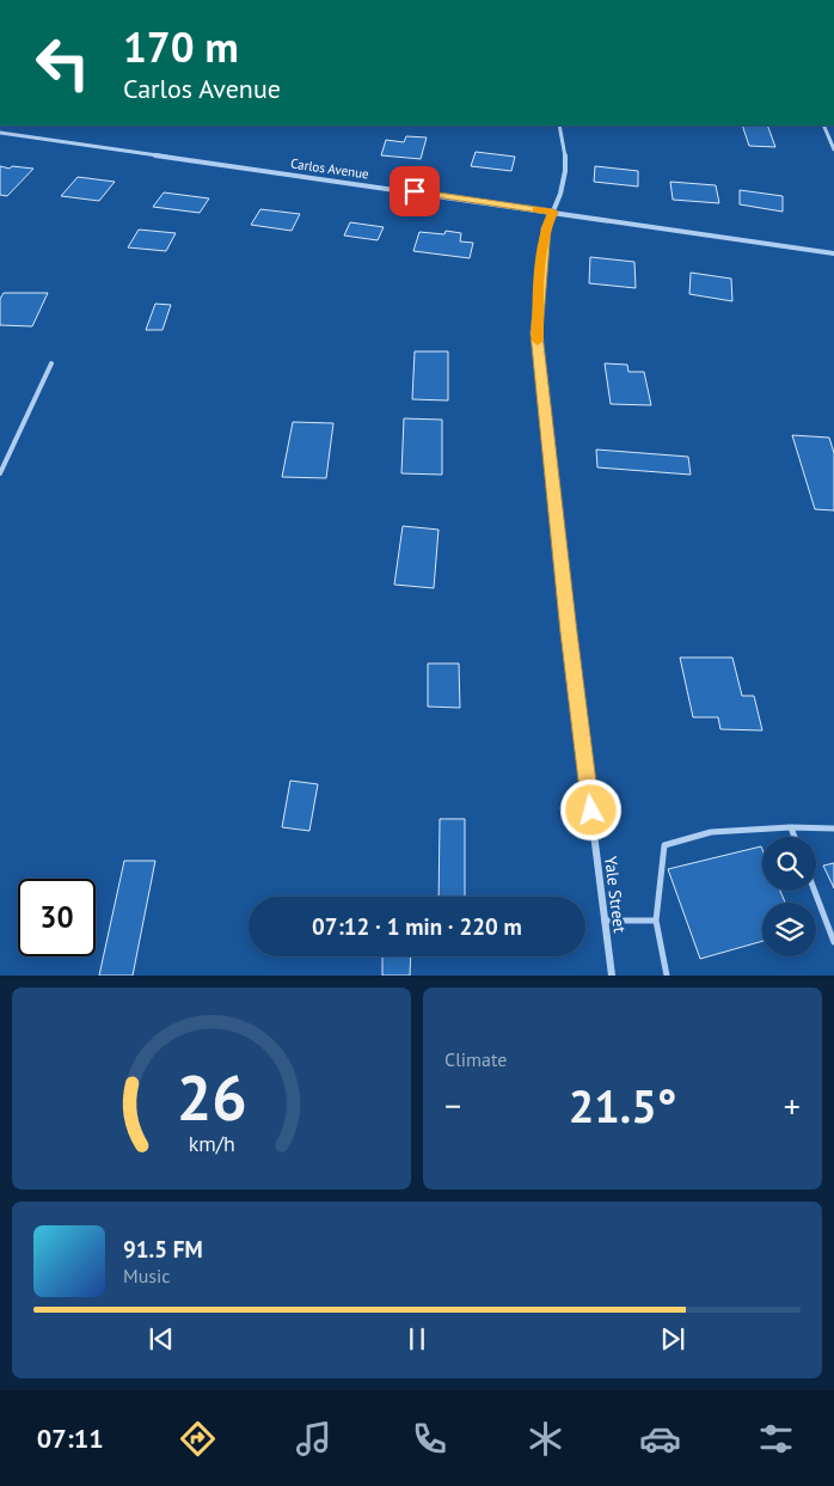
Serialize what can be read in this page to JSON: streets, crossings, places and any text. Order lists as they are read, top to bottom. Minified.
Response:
{"streets":{"street":["Carlos Avenue","Yale Street"]},"crossings":[["Carlos Avenue","Yale Street"]],"page":{"turn":["170 m","Carlos Avenue"],"limit":"30","trip":"07:12 · 1 min · 220 m","tile":"Climate","heat":["−","21.5°","+"],"song":["91.5 FM","Music"],"tabs":"07:11","gauge":["26","km/h"]}}
